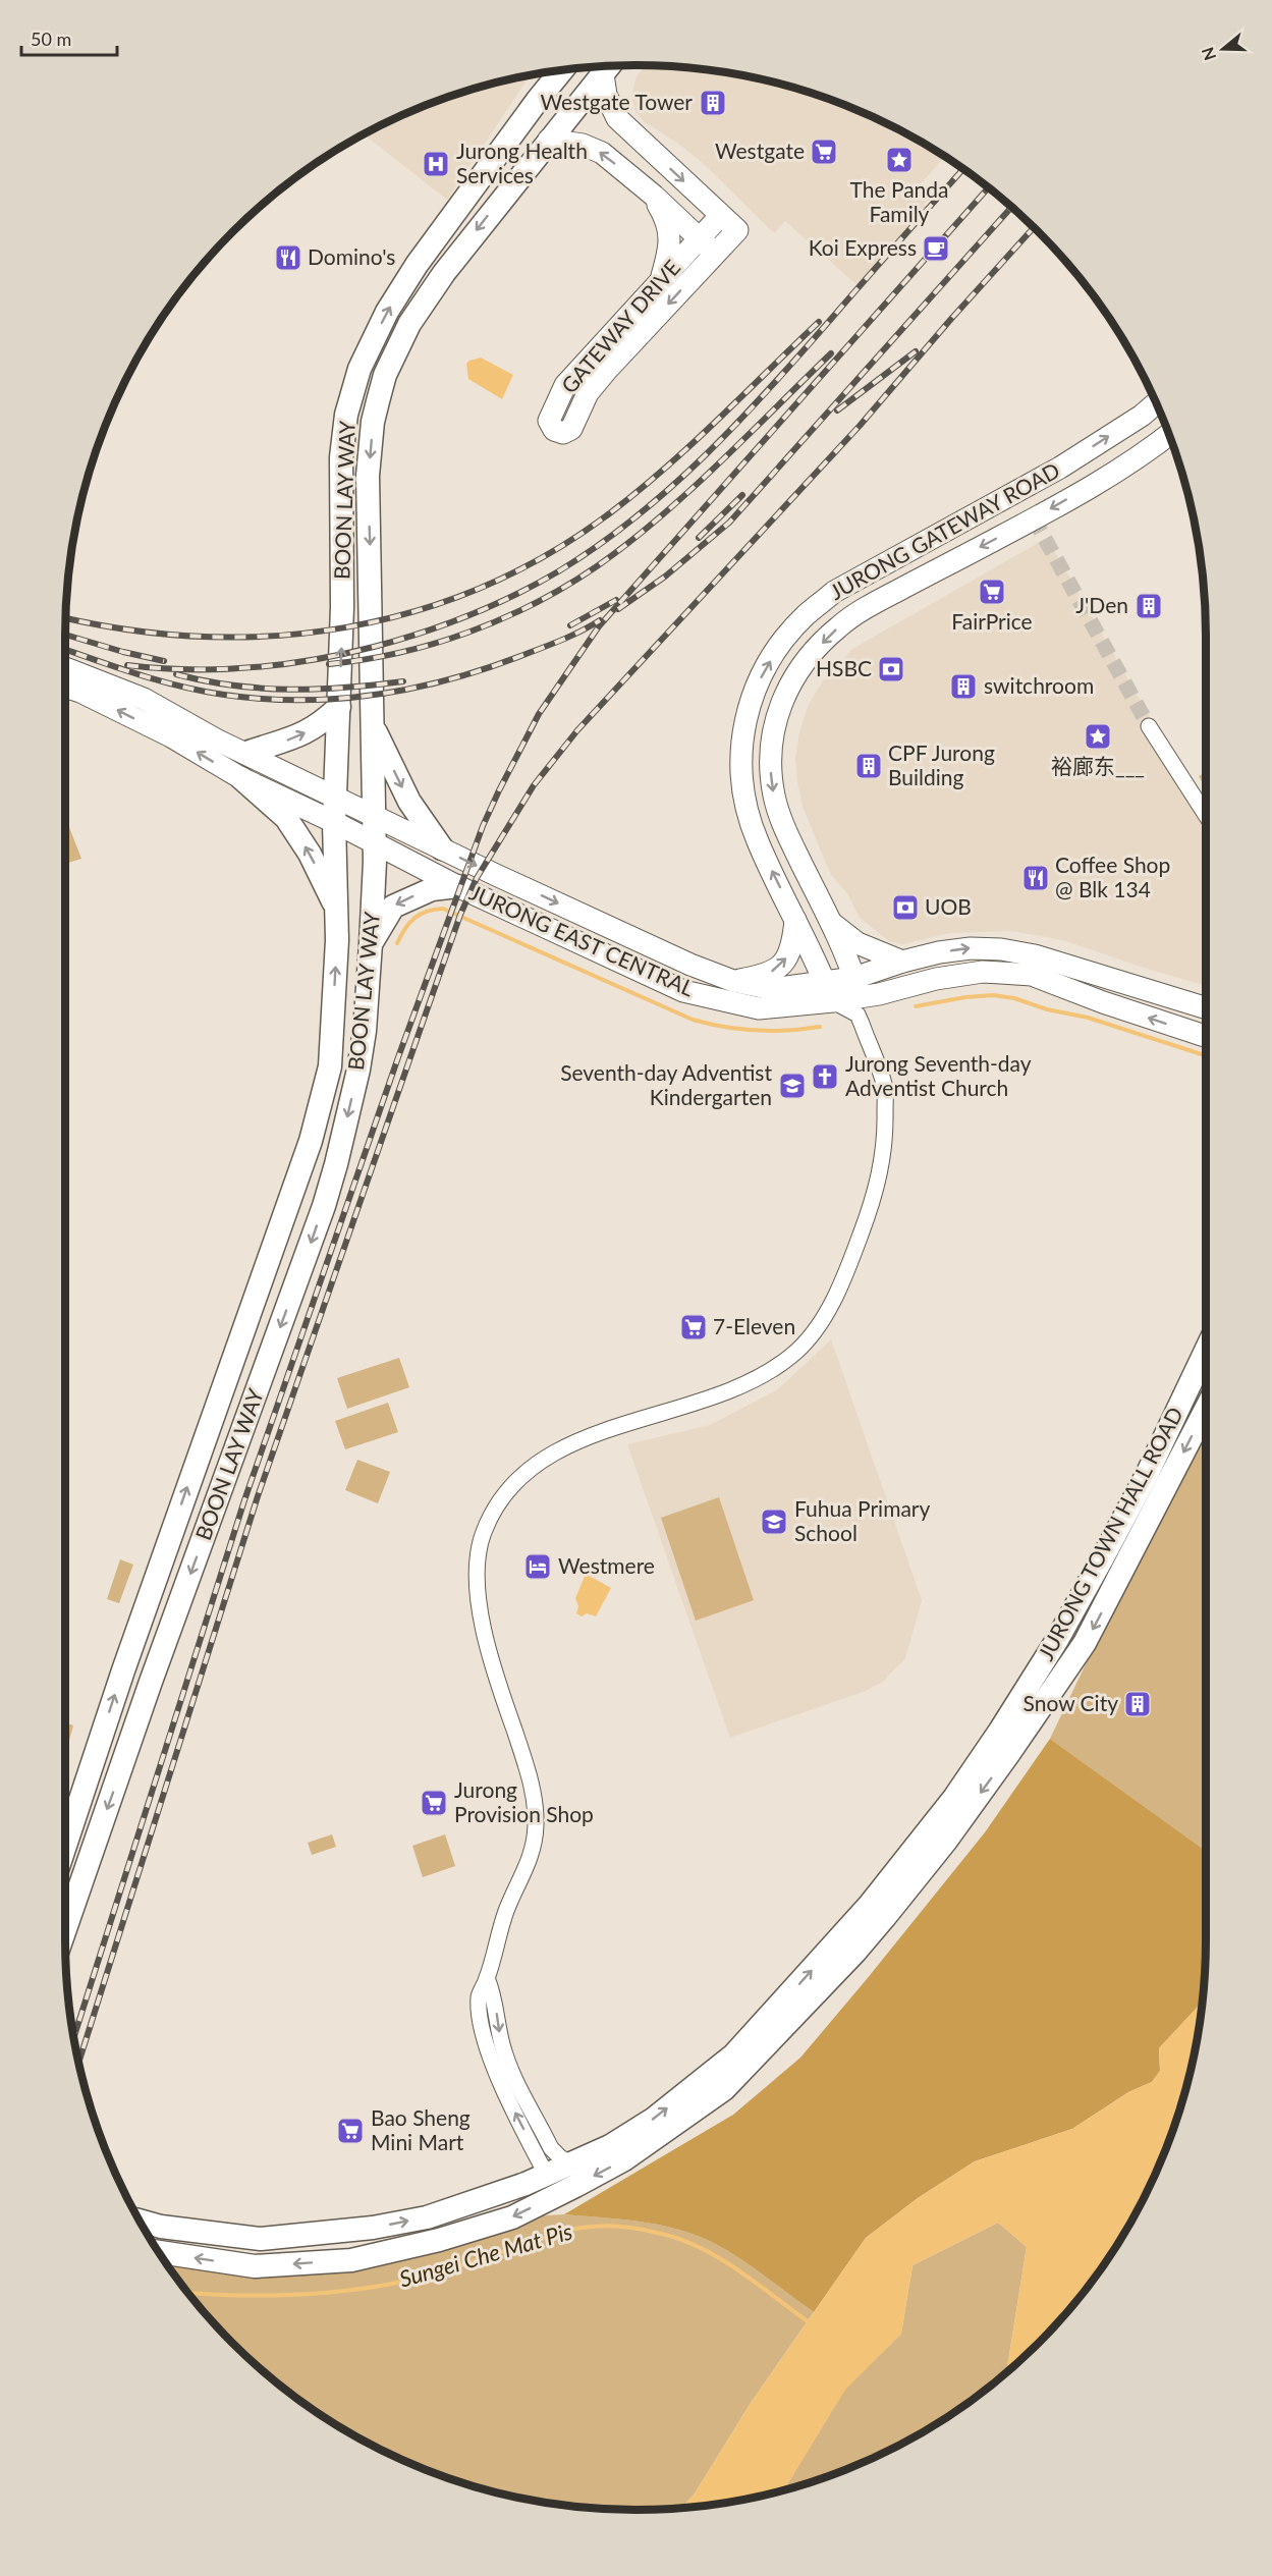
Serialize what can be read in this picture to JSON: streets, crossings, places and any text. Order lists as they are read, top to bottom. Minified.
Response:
{"streets":{"main road":["GATEWAY DRIVE","BOON LAY WAY","JURONG GATEWAY ROAD","JURONG EAST CENTRAL","JURONG TOWN HALL ROAD"]},"crossings":[["BOON LAY WAY","JURONG EAST CENTRAL"],["JURONG GATEWAY ROAD","JURONG EAST CENTRAL"]],"water":["Sungei Che Mat Pis"],"places":{"building":["Westgate Tower","J'Den","switchroom","CPF Jurong Building","Snow City"],"supermarket":["Westgate","FairPrice","7-Eleven","Jurong Provision Shop","Bao Sheng Mini Mart"],"place":["The Panda Family","裕廊东___"],"hospital":["Jurong Health Services"],"cafe":["Koi Express"],"restaurant":["Domino's","Coffee Shop @ Blk 134"],"bank":["HSBC","UOB"],"church":["Jurong Seventh-day Adventist Church"],"school or university":["Seventh-day Adventist Kindergarten","Fuhua Primary School"],"hotel":["Westmere"]},"scale_bar":"50 m","north":"left"}
